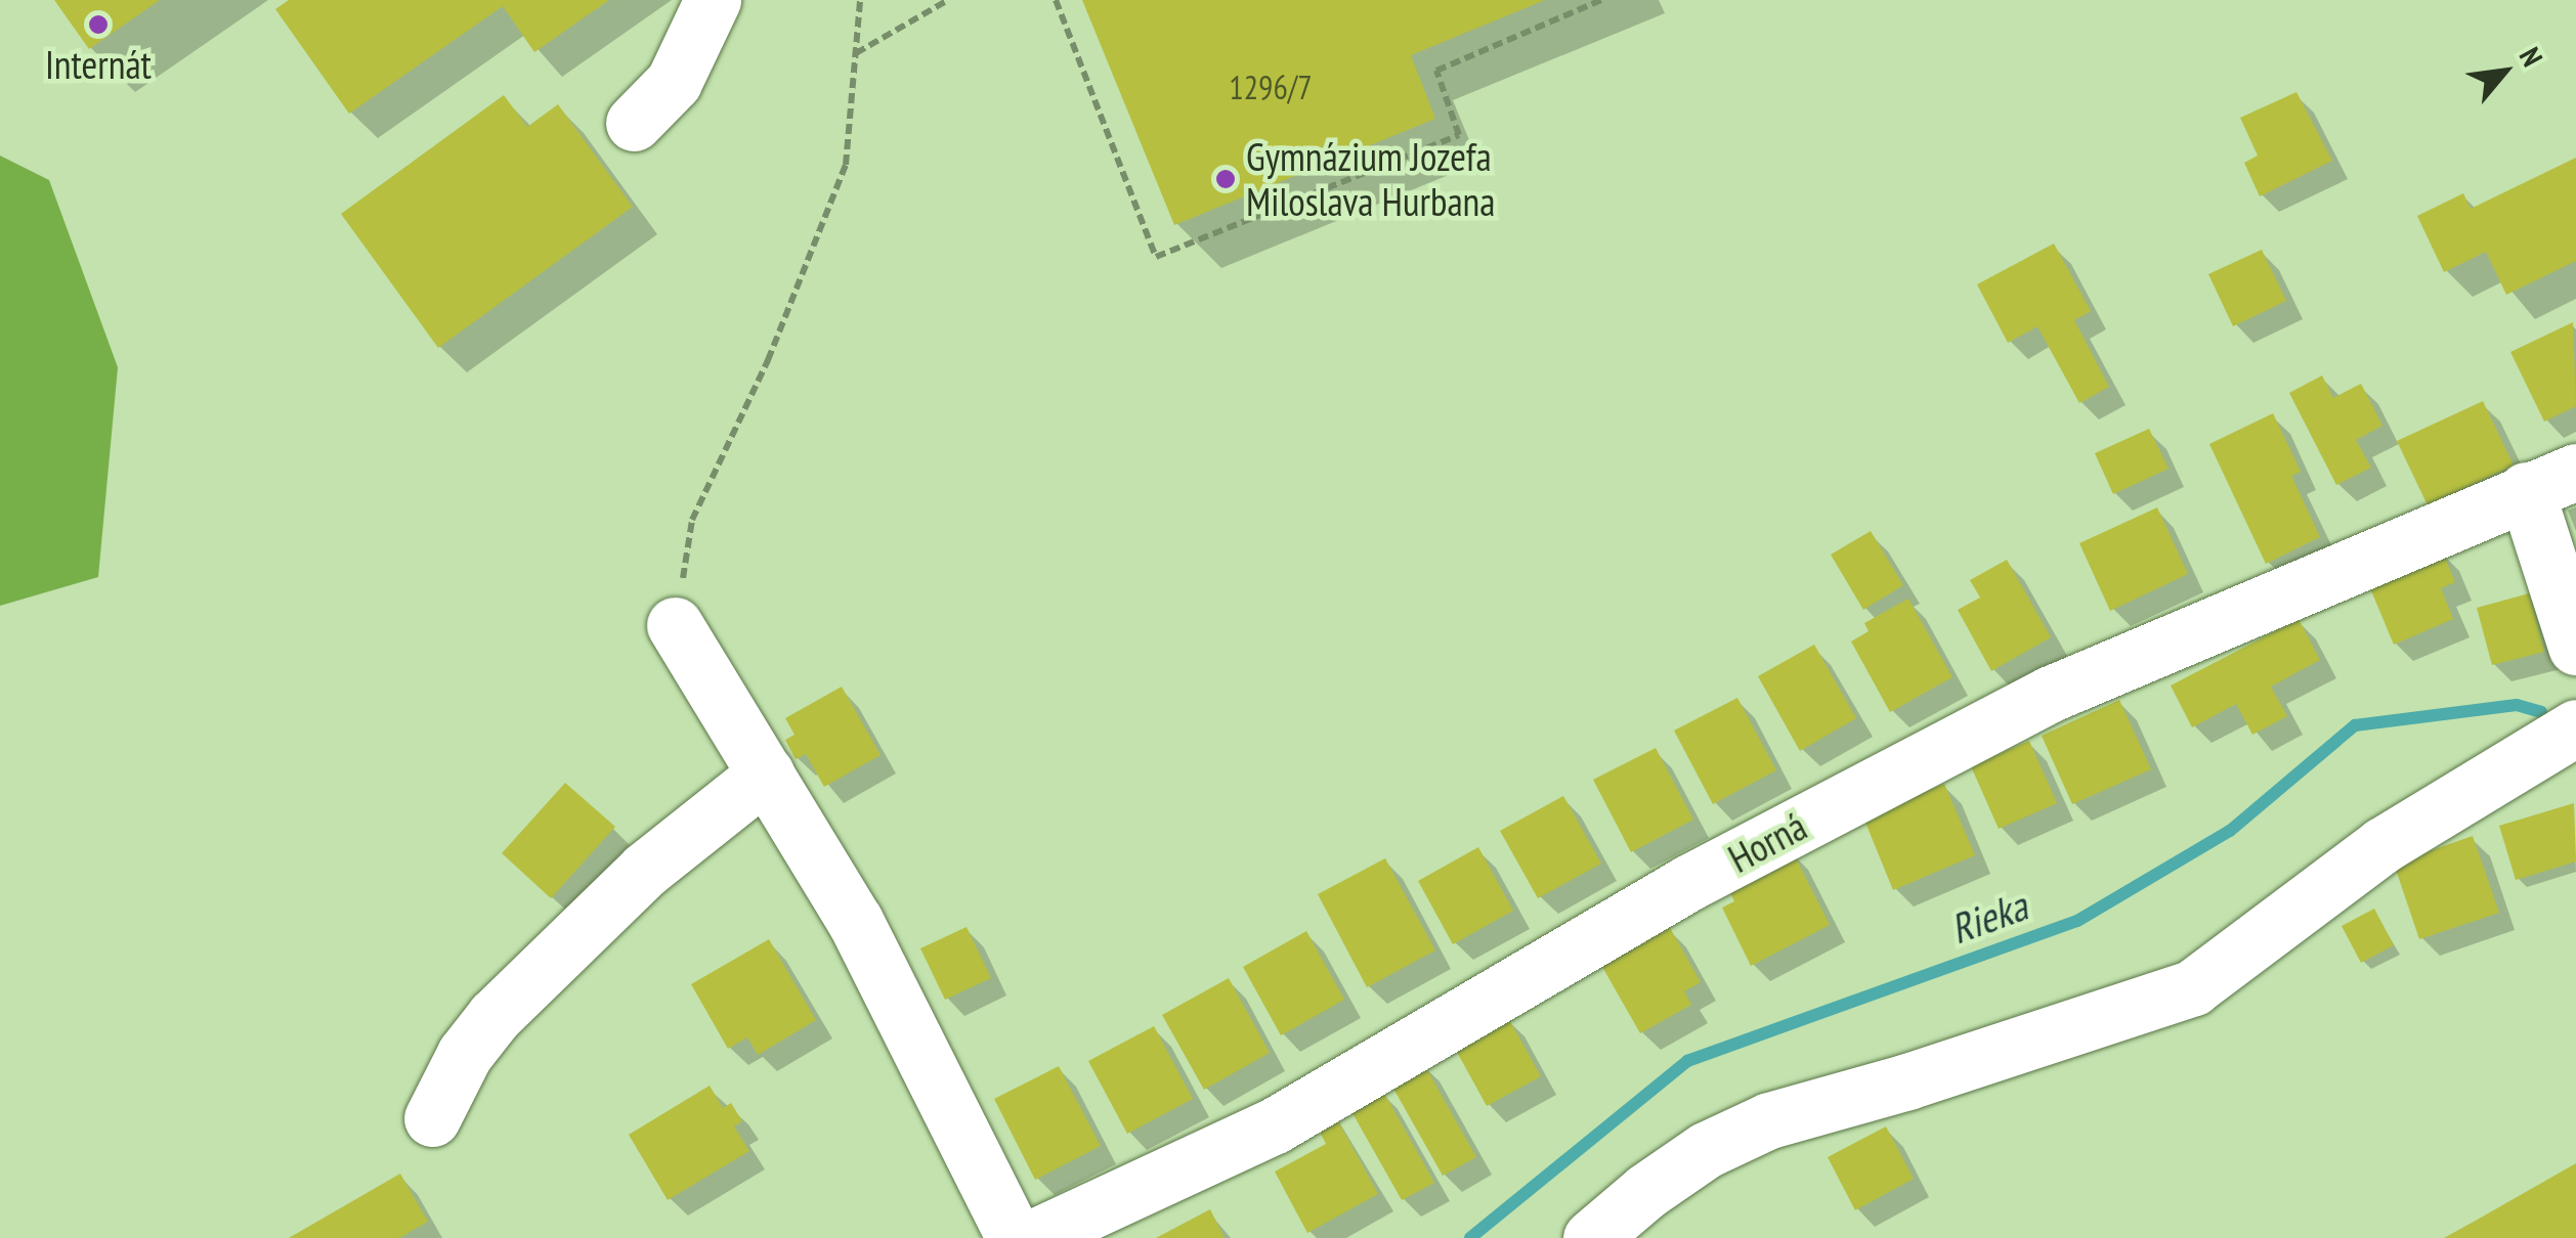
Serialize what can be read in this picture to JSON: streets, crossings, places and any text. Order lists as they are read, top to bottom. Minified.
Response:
{"streets":{"street":["Horná"]},"water":["Rieka"],"places":["Internát","Gymnázium Jozefa Miloslava Hurbana"],"house_numbers":["1296/7"],"north":"top right"}
